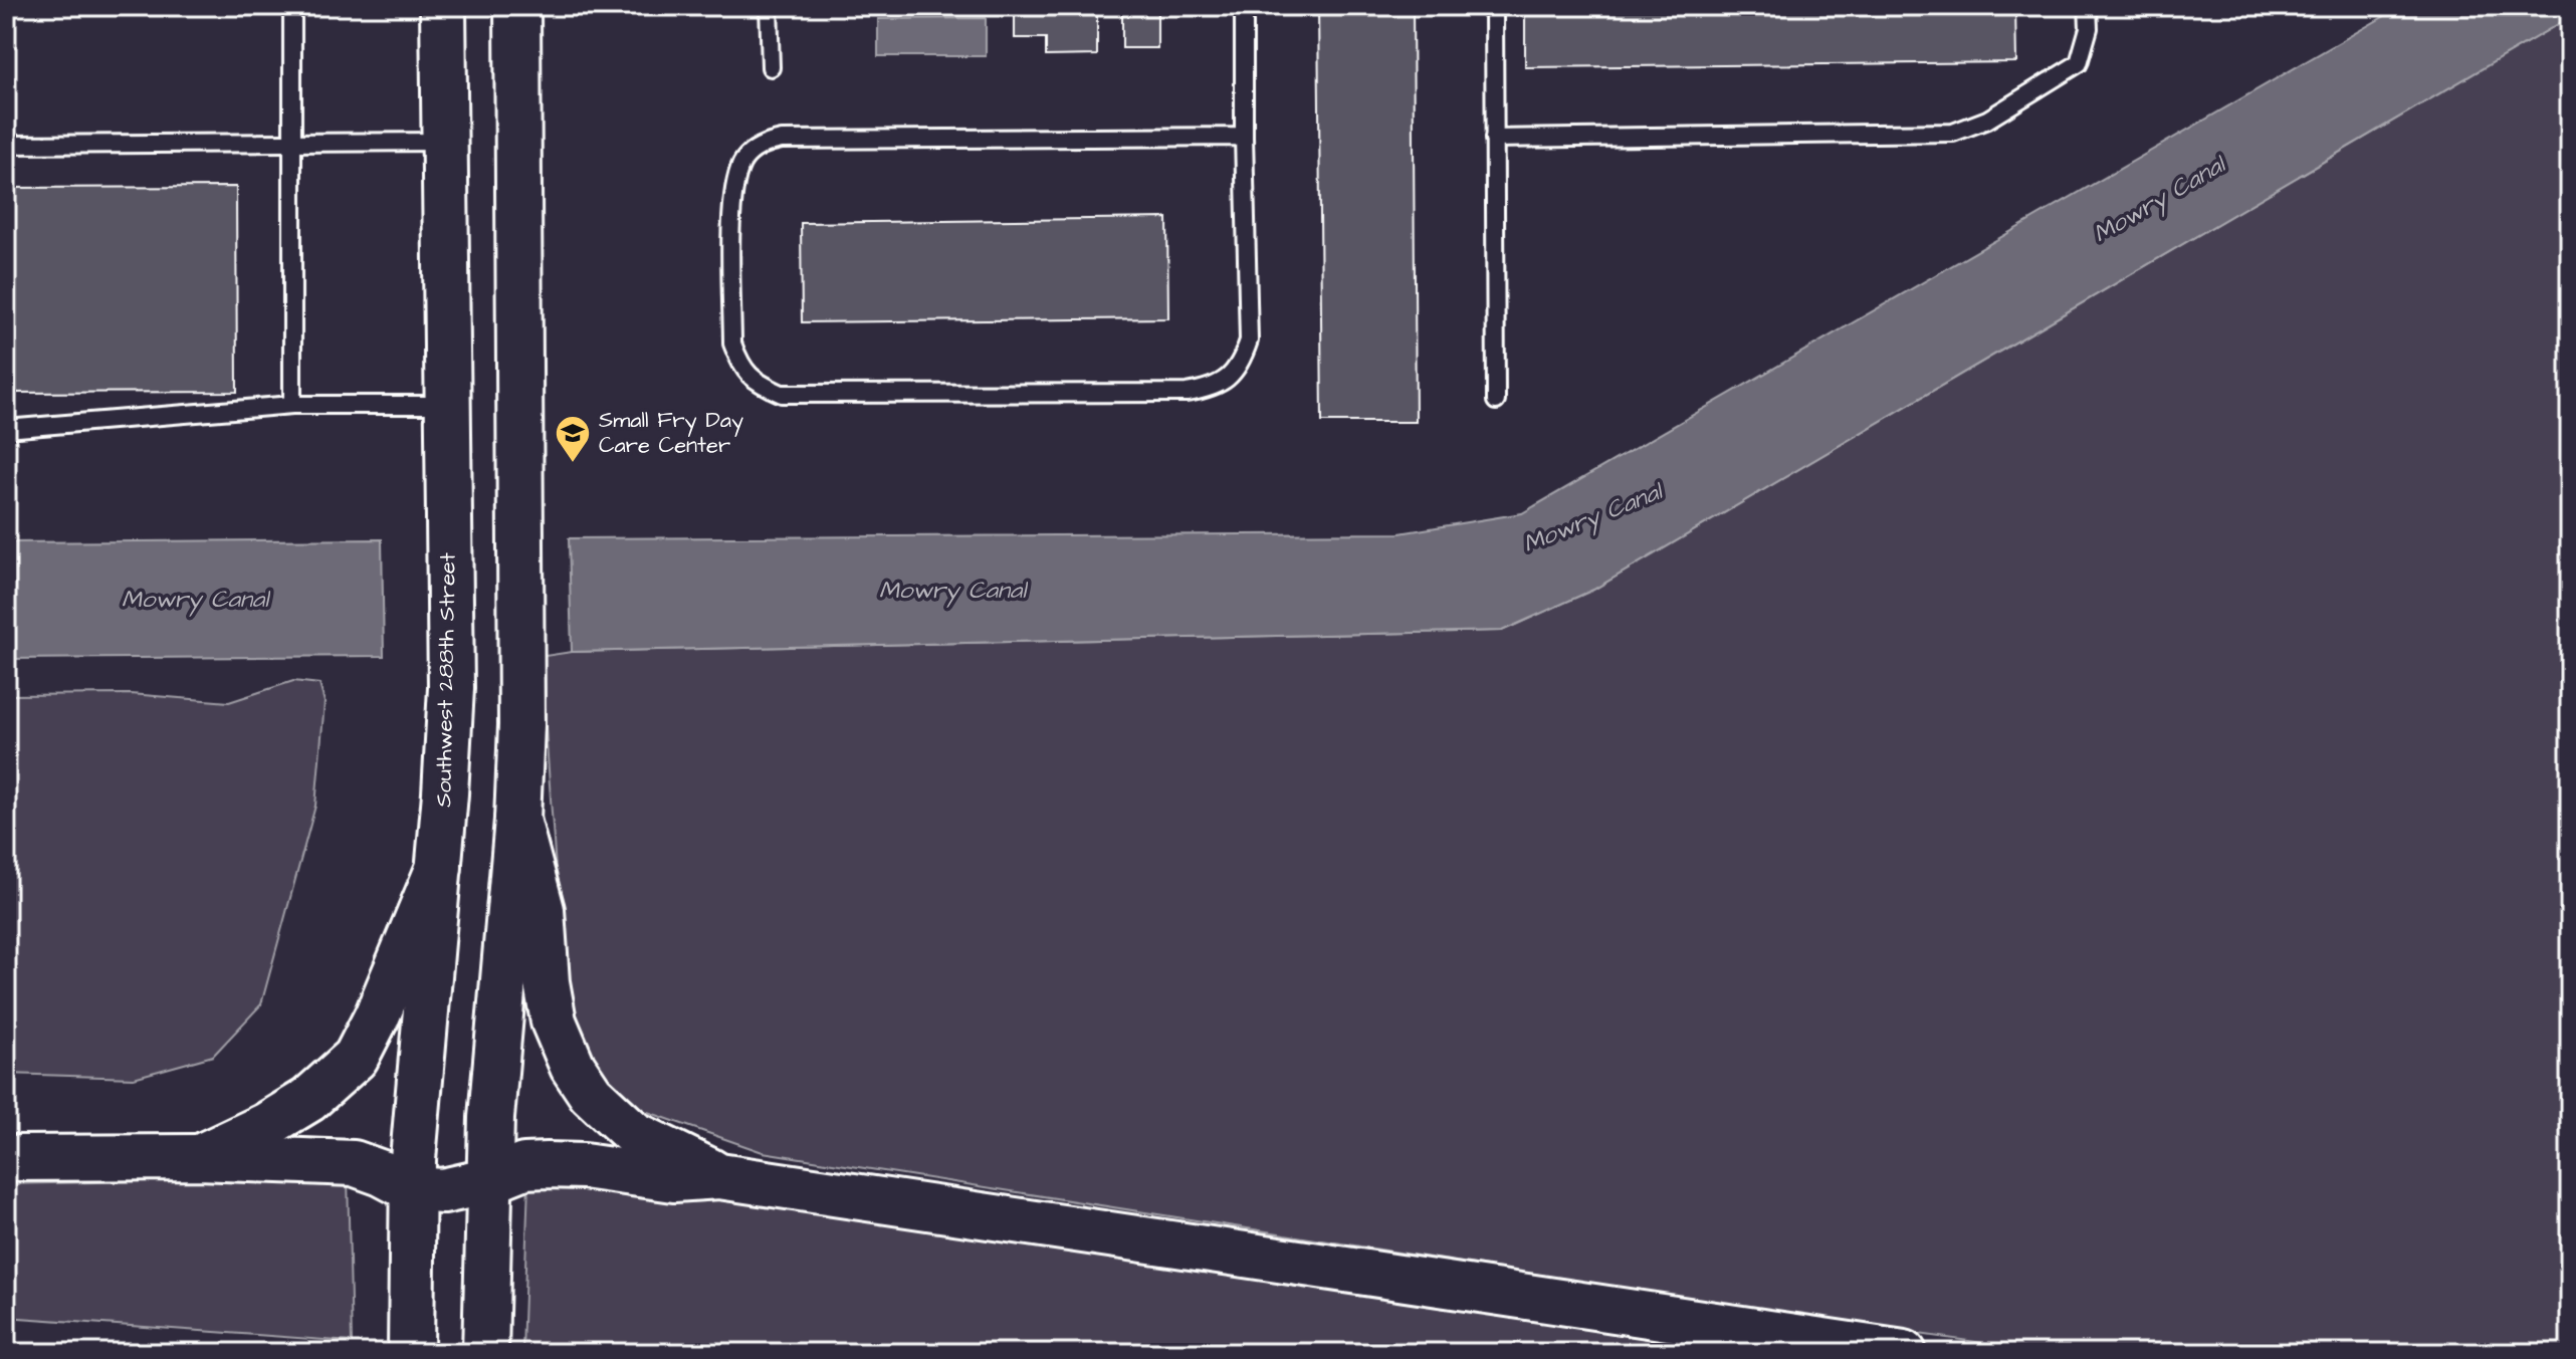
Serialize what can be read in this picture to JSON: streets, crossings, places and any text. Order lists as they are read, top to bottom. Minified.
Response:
{"streets":{"main road":["Southwest 288th Street"]},"water":["Mowry Canal"],"places":{"school or university":["Small Fry Day Care Center"]}}
